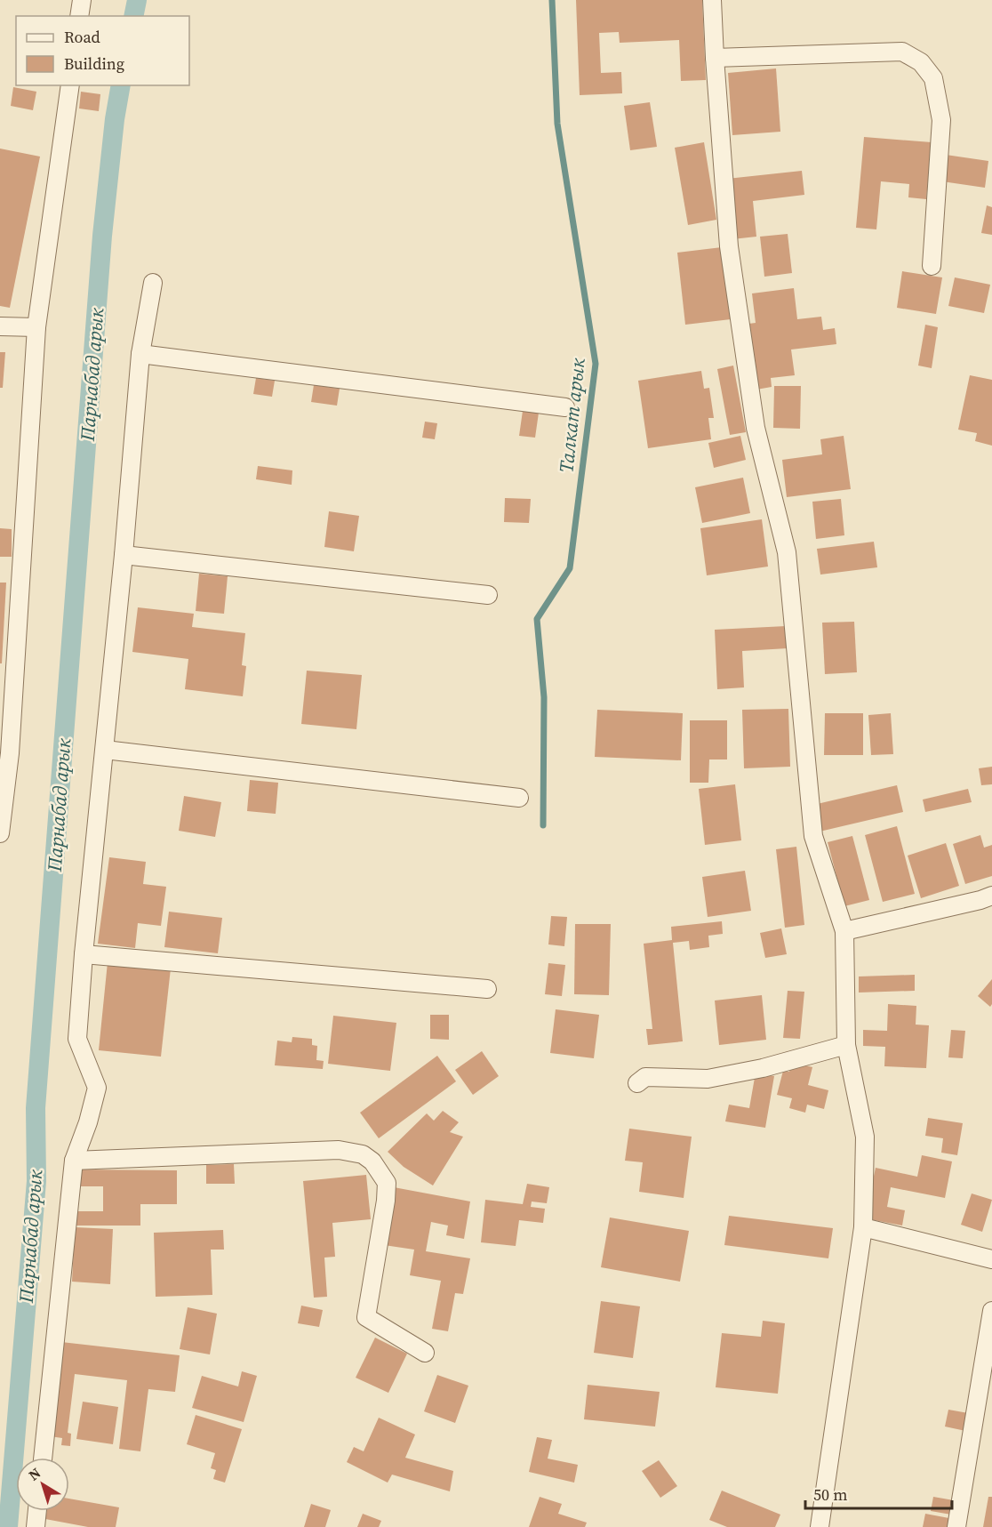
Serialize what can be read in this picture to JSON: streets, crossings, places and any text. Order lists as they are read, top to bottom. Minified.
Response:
{"water":["Парнабад арык","Талкат арык"],"legend":["Road","Building"],"scale_bar":"50 m","north":"top left"}
